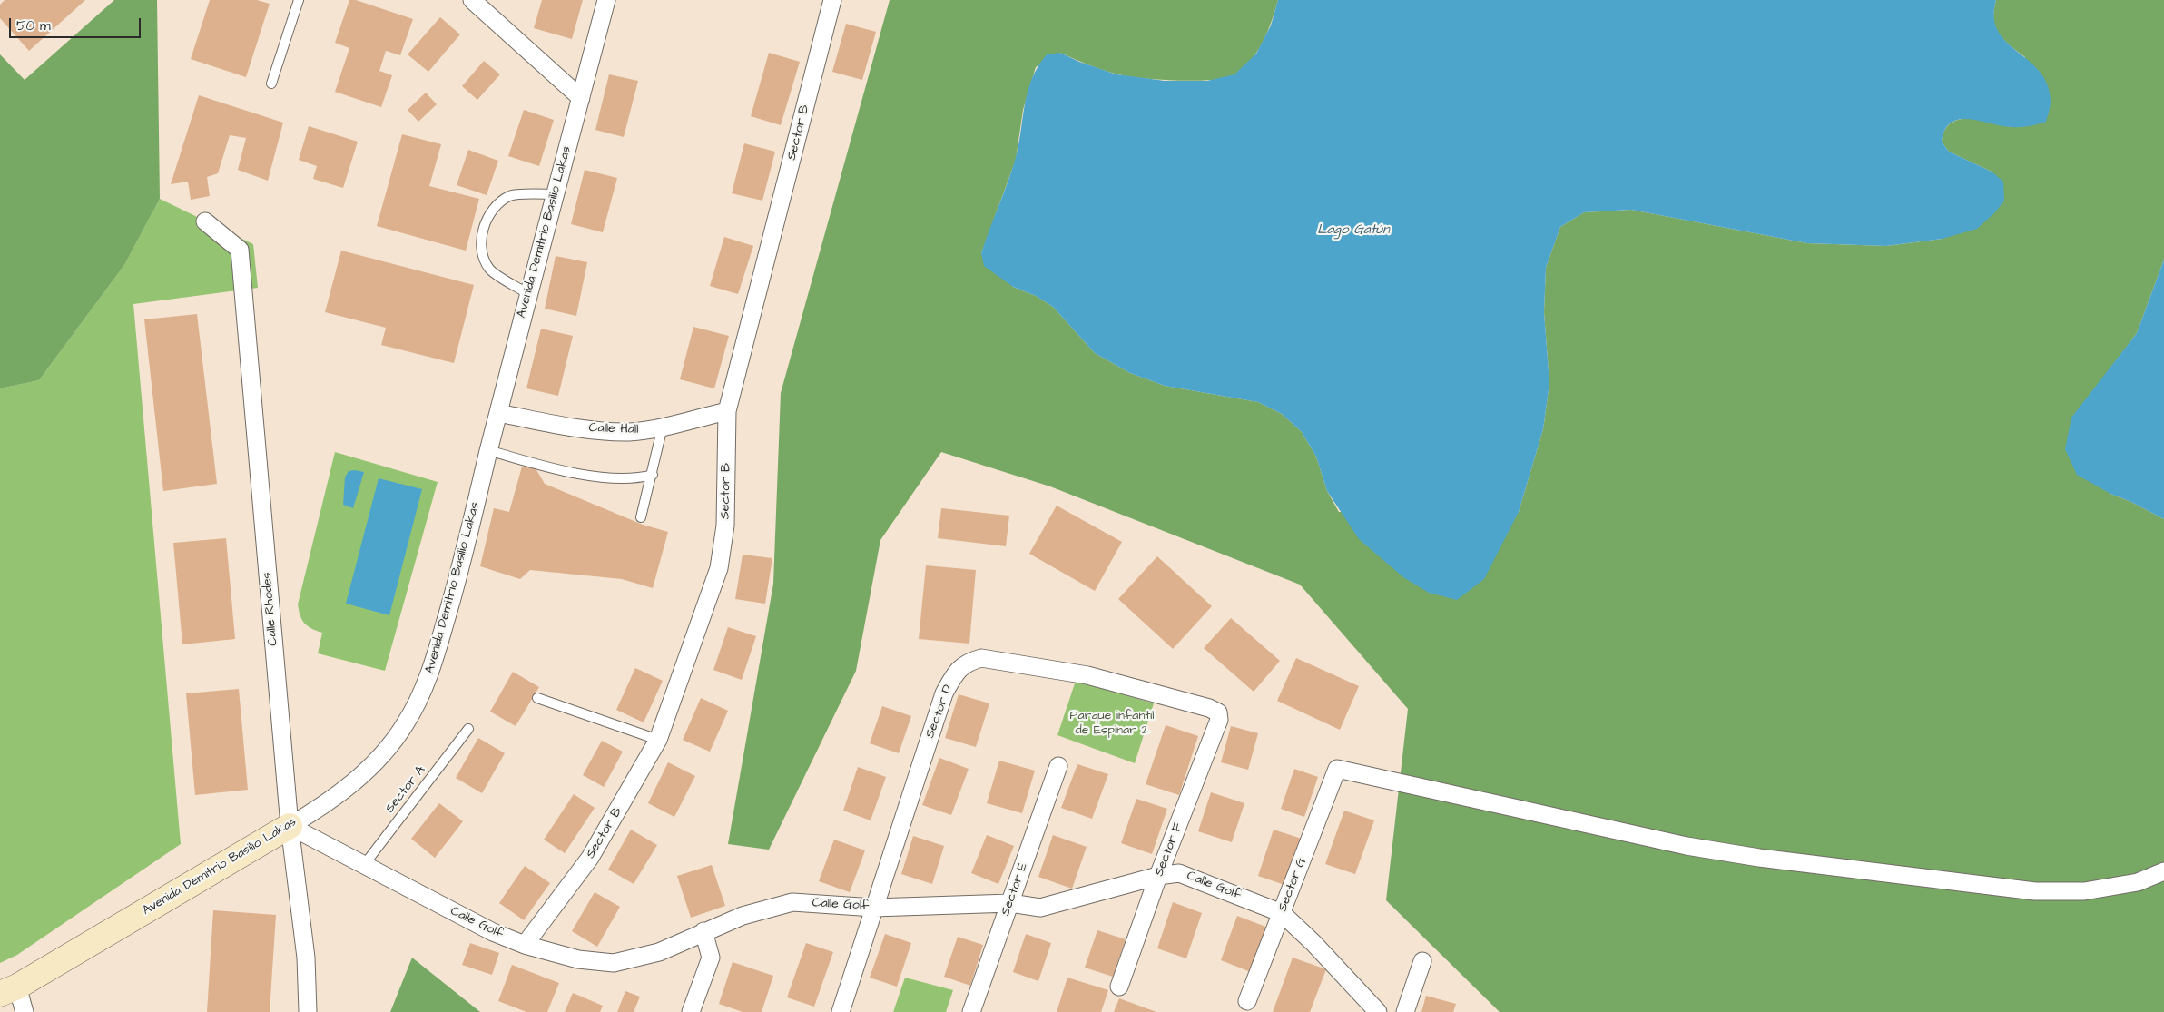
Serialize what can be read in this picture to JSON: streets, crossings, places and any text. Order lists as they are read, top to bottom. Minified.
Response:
{"streets":{"street":["Sector B","Avenida Demitrio Basilio Lakas","Calle Hall","Calle Rhodes","Sector D","Sector F","Sector G","Calle Golf","Sector E"],"lane":["Sector A"]},"crossings":[["Sector B","Calle Hall"],["Sector B","Calle Golf"],["Avenida Demitrio Basilio Lakas","Calle Hall"],["Avenida Demitrio Basilio Lakas","Calle Rhodes"],["Avenida Demitrio Basilio Lakas","Calle Golf"],["Calle Rhodes","Calle Golf"],["Sector D","Sector F"],["Sector D","Calle Golf"],["Sector A","Calle Golf"],["Sector F","Calle Golf"],["Sector G","Calle Golf"],["Calle Golf","Sector E"]],"water":["Lago Gatún"],"parks":["Parque infantil de Espinar 2"],"scale_bar":"50 m"}
